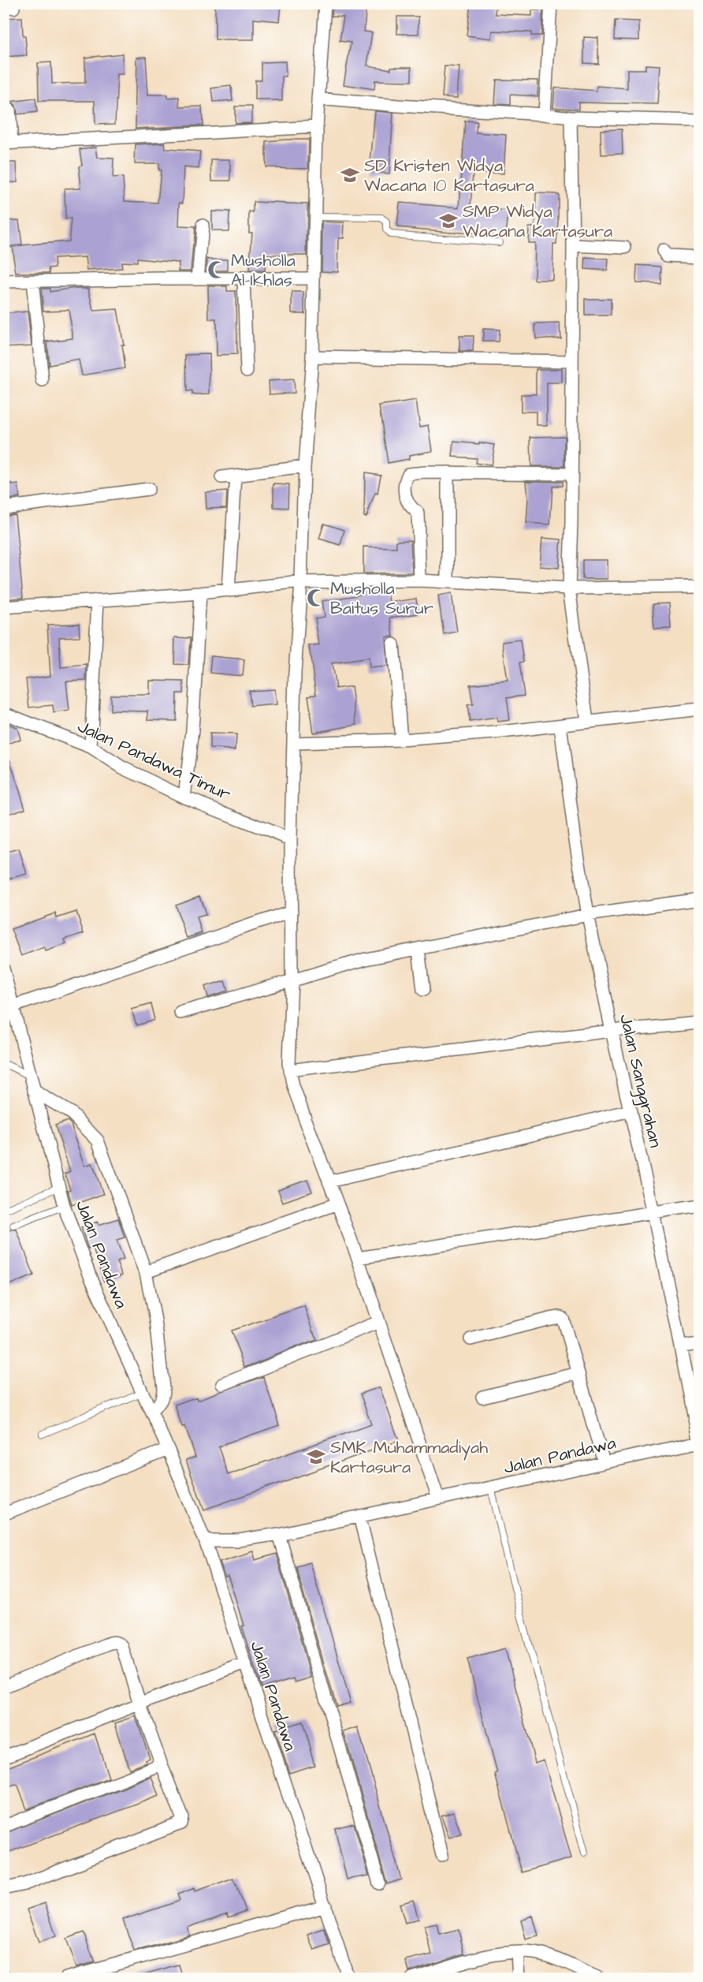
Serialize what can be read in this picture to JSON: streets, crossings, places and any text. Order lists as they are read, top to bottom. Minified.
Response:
{"streets":{"street":["Jalan Pandawa Timur","Jalan Sanggrahan","Jalan Pandawa"]},"crossings":[["Jalan Sanggrahan","Jalan Pandawa"]],"places":{"school or university":["SD Kristen Widya Wacana 10 Kartasura","SMP Widya Wacana Kartasura","SMK Muhammadiyah Kartasura"],"mosque":["Musholla Al-Ikhlas","Musholla Baitus Surur"]}}
